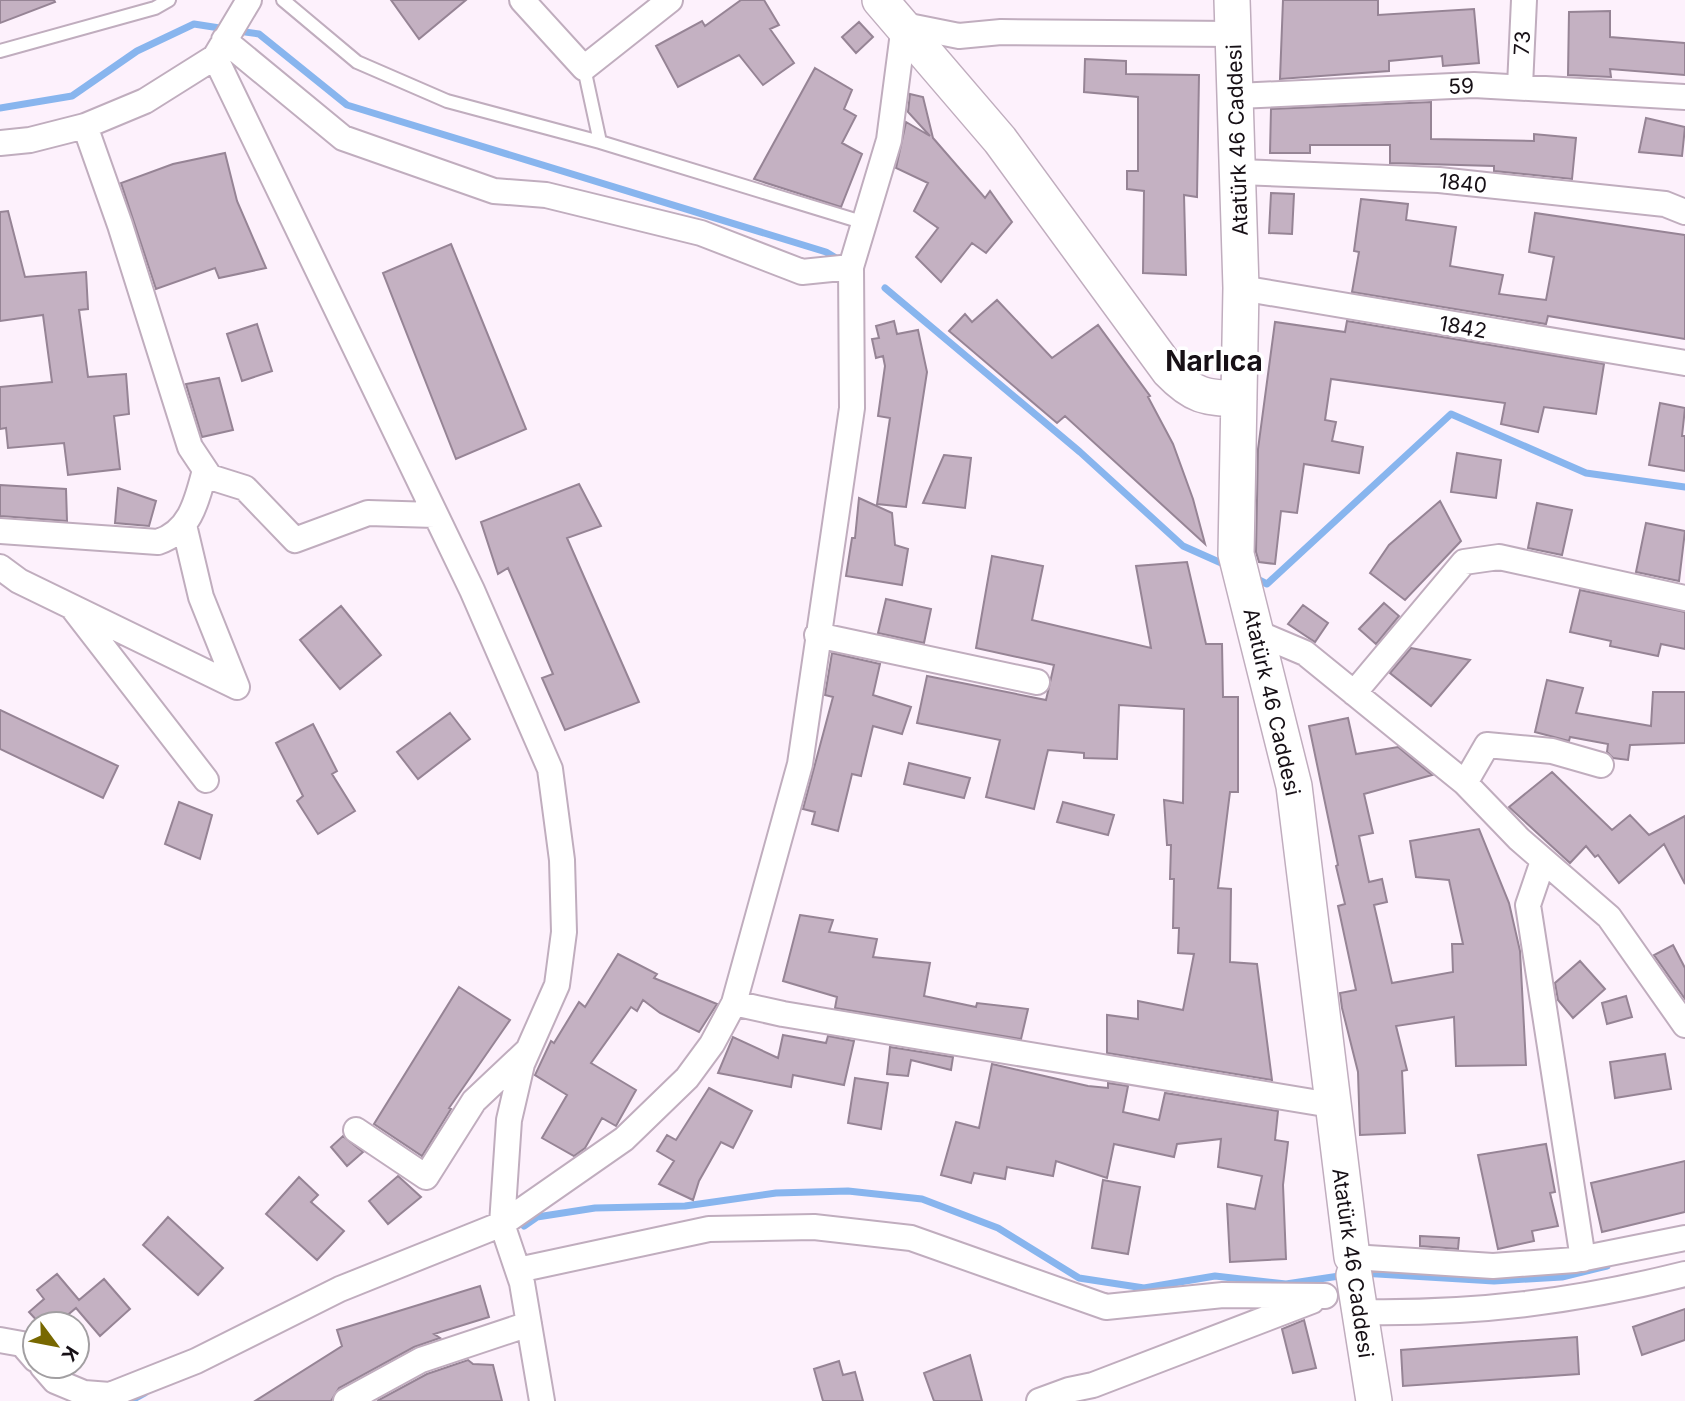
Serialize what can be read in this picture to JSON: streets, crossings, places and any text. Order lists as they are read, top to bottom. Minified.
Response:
{"streets":{"street":["73","59","Atatürk 46 Caddesi","1840","1842"]},"crossings":[["73","59"],["59","Atatürk 46 Caddesi"],["Atatürk 46 Caddesi","1840"],["Atatürk 46 Caddesi","1842"]],"districts":["Narlıca"],"north":"bottom right"}
